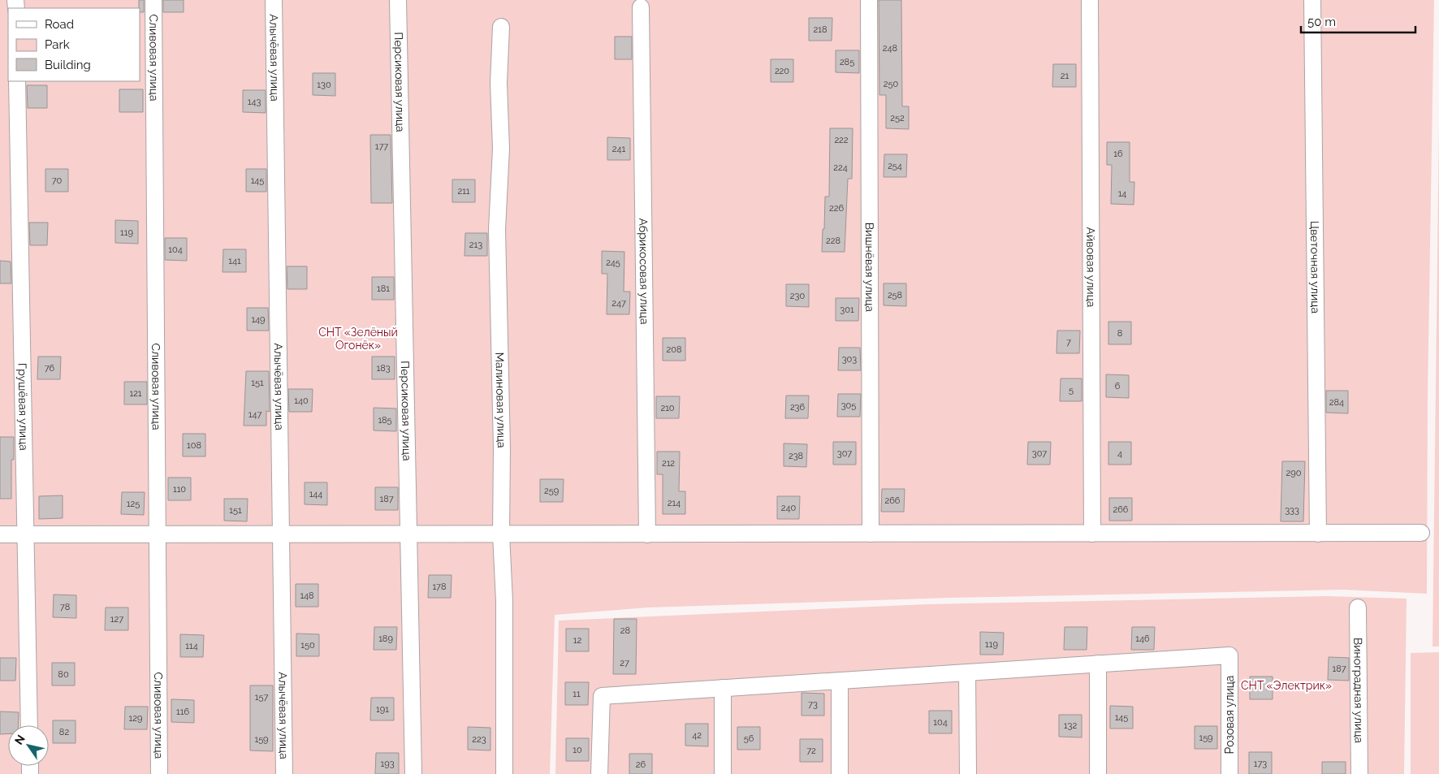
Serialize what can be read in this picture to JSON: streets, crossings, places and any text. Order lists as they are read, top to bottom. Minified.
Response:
{"streets":{"street":["Сливовая улица","Алычёвая улица","Персиковая улица","Вишнёвая улица","Айвовая улица","Цветочная улица","Абрикосовая улица","Малиновая улица","Грушёвая улица","Виноградная улица","Розовая улица"]},"parks":["СНТ «Зелёный Огонёк»","СНТ «Электрик»"],"house_numbers":["218","248","285","220","21","250","130","143","252","222","177","241","16","254","224","70","145","211","14","226","119","228","213","104","141","245","181","258","230","247","301","149","8","7","208","303","76","183","151","6","5","121","140","284","305","236","210","147","185","108","307","307","4","238","212","290","110","259","144","187","266","214","125","240","266","151","333","178","148","78","127","28","189","146","12","119","150","114","27","187","80","11","157","73","191","116","145","129","104","132","82","42","159","56","159","223","10","72","193","173","26"],"legend":["Road","Park","Building"],"scale_bar":"50 m","north":"top left"}
